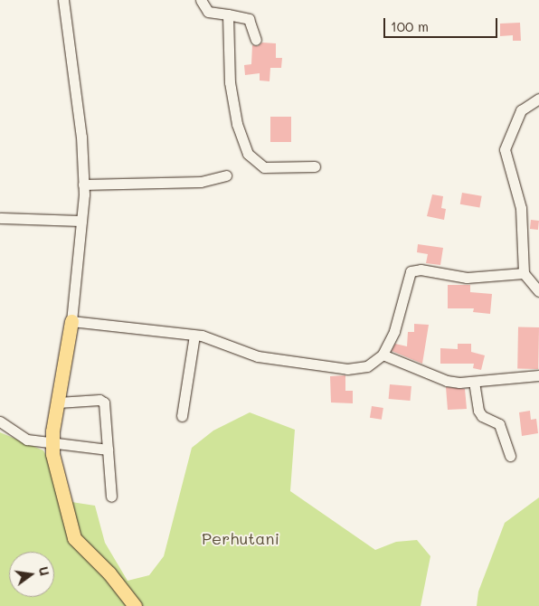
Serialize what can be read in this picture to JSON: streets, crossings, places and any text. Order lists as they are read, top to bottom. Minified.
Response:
{"parks":["Perhutani"],"scale_bar":"100 m","north":"right"}
